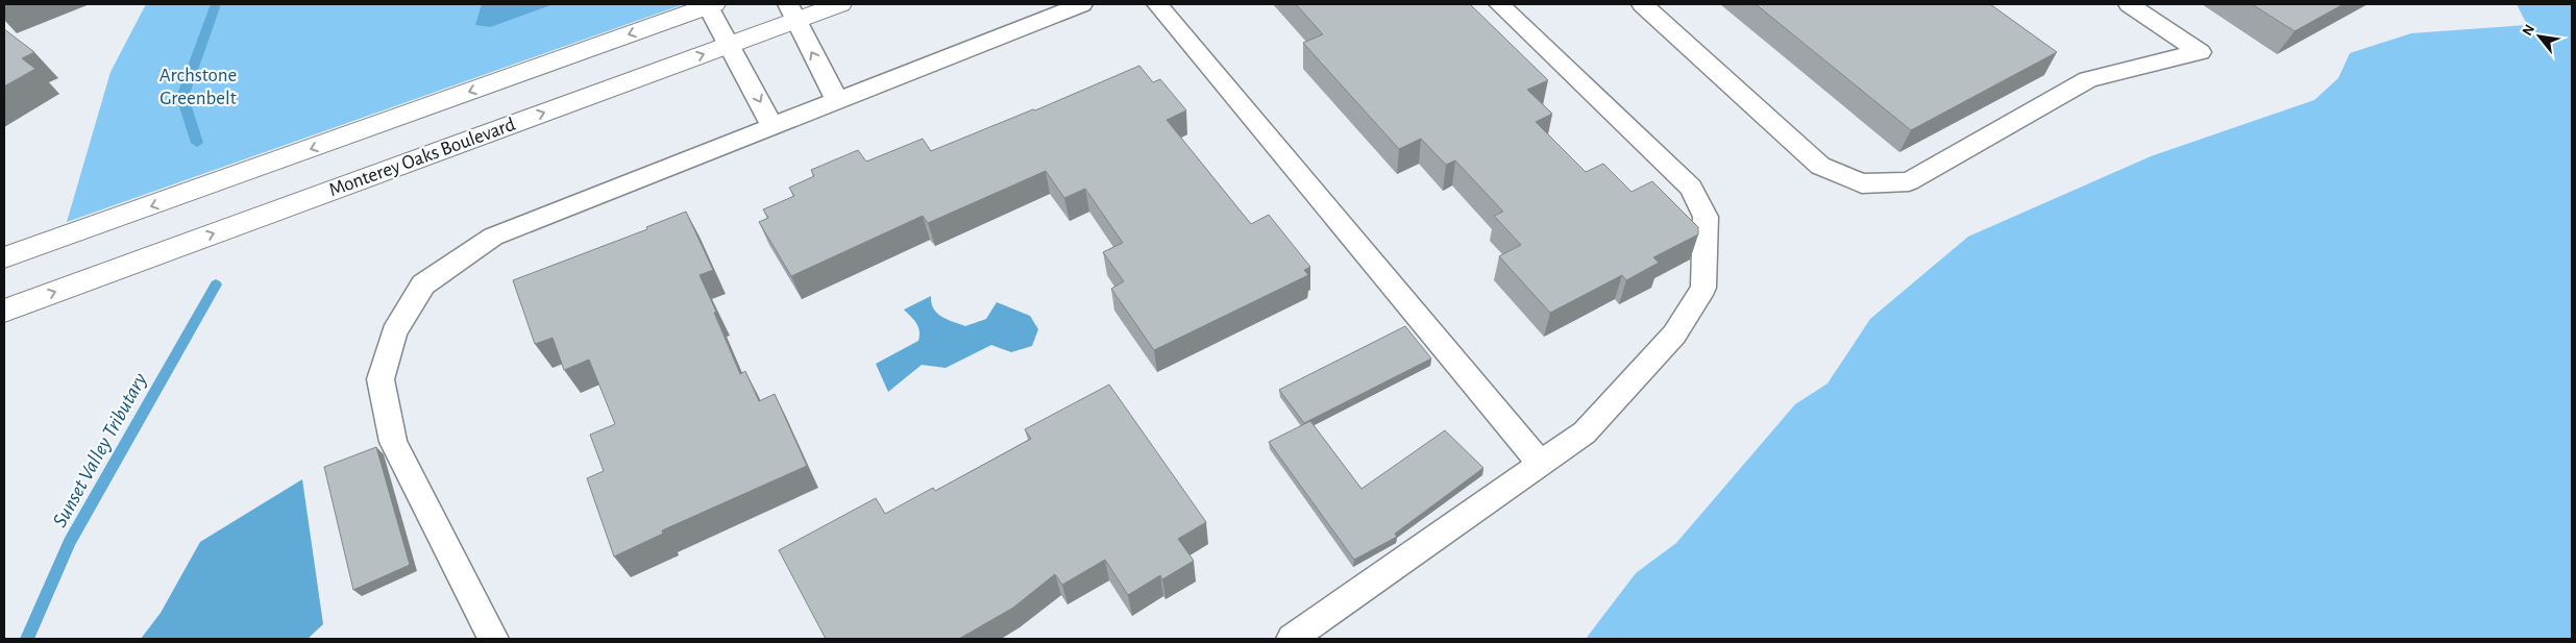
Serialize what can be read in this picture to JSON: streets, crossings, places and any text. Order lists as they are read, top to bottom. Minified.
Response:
{"streets":{"street":["Monterey Oaks Boulevard"]},"water":["Sunset Valley Tributary"],"parks":["Archstone Greenbelt"],"north":"top left"}
